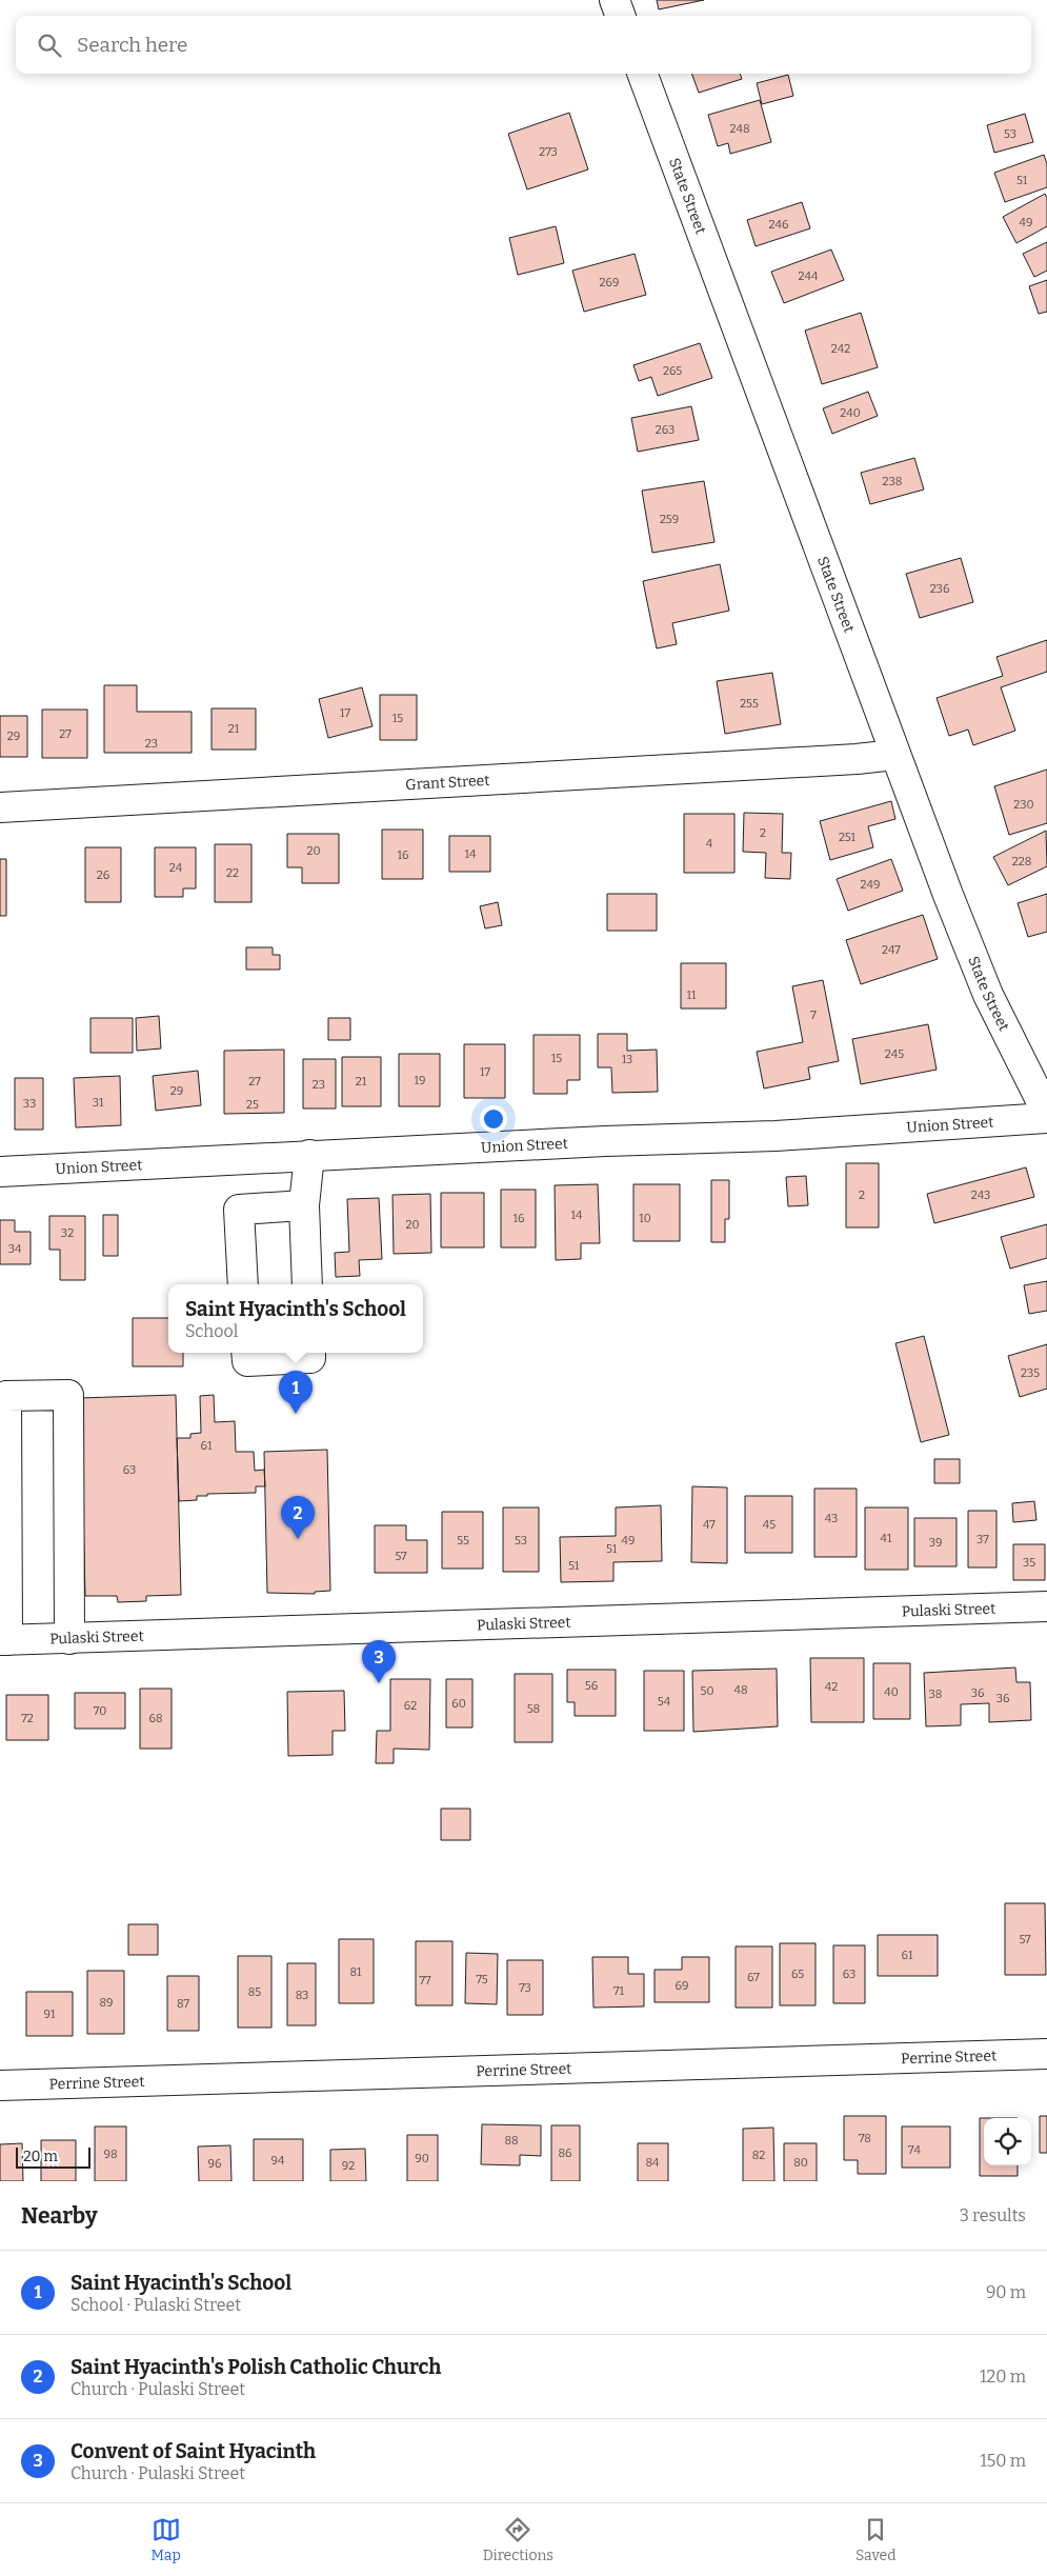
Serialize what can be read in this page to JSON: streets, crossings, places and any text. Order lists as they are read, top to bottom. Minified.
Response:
{"streets":{"street":["State Street","Grant Street","Union Street","Pulaski Street","Perrine Street"]},"crossings":[["State Street","Grant Street"]],"house_numbers":["248","53","273","51","49","246","244","269","242","265","240","263","238","259","236","255","17","15","21","27","29","23","230","2","251","4","20","14","16","228","24","22","26","249","247","11","7","245","15","13","17","19","27","21","23","29","31","33","25","2","243","14","16","10","20","32","34","235","61","63","43","47","45","41","37","55","53","49","39","51","57","35","51","56","42","48","50","40","36","38","36","54","60","62","58","70","72","68","57","61","81","65","63","67","75","77","69","73","71","85","83","89","87","91","78","88","74","86","98","82","90","94","84","80","96","92"],"scale_bar":"20 m","page":{"search":"Search here","popup":["Saint Hyacinth's School","School"],"pins":["1","2","3"],"scale":"20 m","heading":["Nearby","3 results"],"list":[{"mark":"1","name":"Saint Hyacinth's School","note":"School · Pulaski Street","value":"90 m"},{"mark":"2","name":"Saint Hyacinth's Polish Catholic Church","note":"Church · Pulaski Street","value":"120 m"},{"mark":"3","name":"Convent of Saint Hyacinth","note":"Church · Pulaski Street","value":"150 m"}],"nav":["Map","Directions","Saved"]}}
